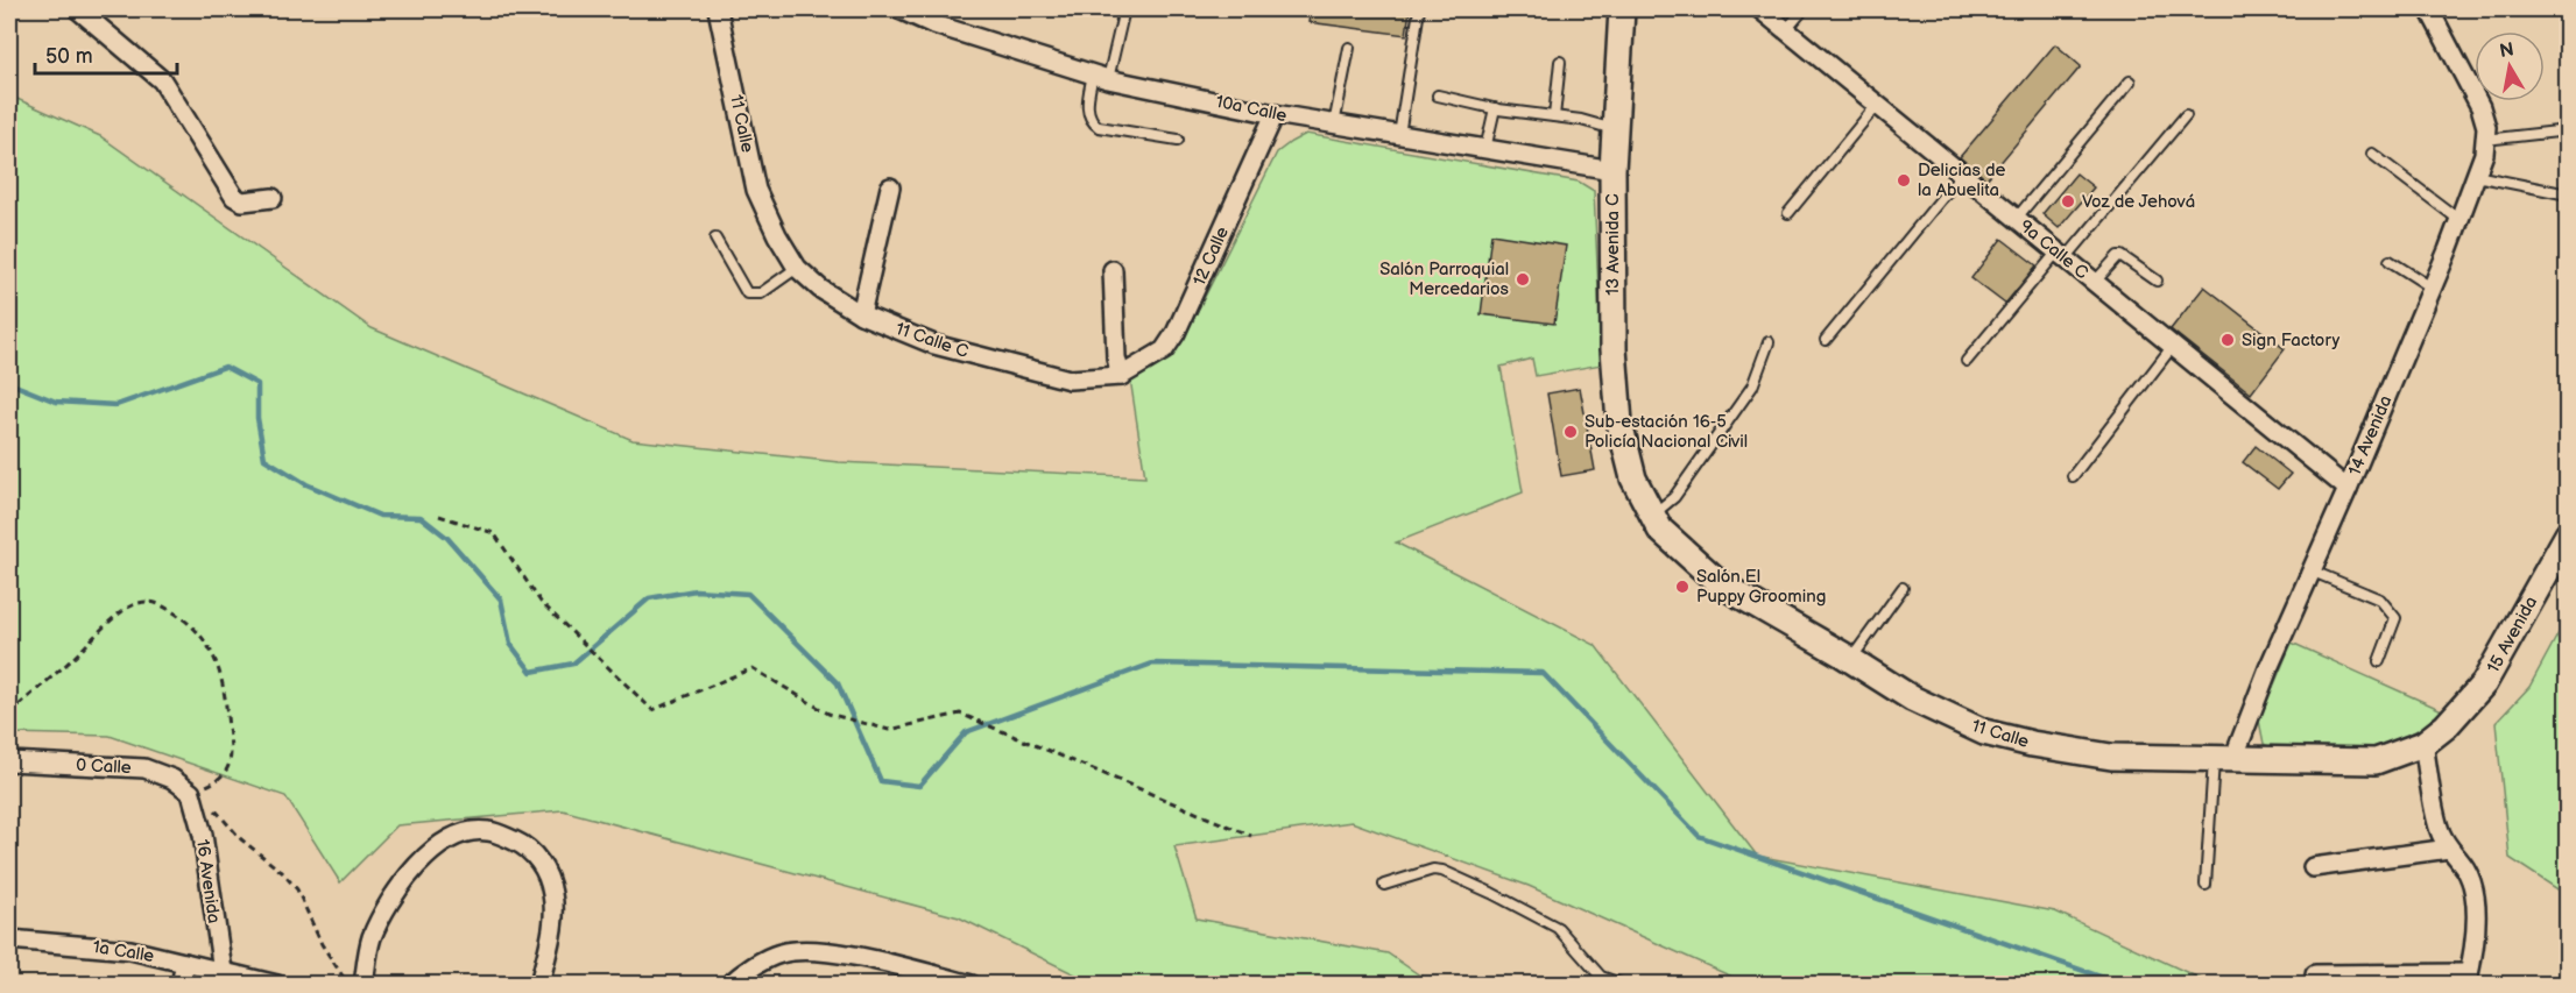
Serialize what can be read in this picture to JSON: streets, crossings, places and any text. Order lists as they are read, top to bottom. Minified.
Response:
{"streets":{"street":["10a Calle","11 Calle","13 Avenida C","9a Calle C","12 Calle","11 Calle C","14 Avenida","15 Avenida","0 Calle","16 Avenida","1a Calle"]},"crossings":[["10a Calle","13 Avenida C"],["10a Calle","12 Calle"],["11 Calle","13 Avenida C"],["11 Calle","11 Calle C"],["11 Calle","14 Avenida"],["11 Calle","15 Avenida"],["9a Calle C","14 Avenida"],["12 Calle","11 Calle C"],["0 Calle","16 Avenida"],["16 Avenida","1a Calle"]],"places":["Delicias de la Abuelita","Voz de Jehová","Salón Parroquial Mercedarios","Sign Factory","Sub-estación 16-5 Policía Nacional Civil","Salón El Puppy Grooming"],"scale_bar":"50 m","north":"top"}
